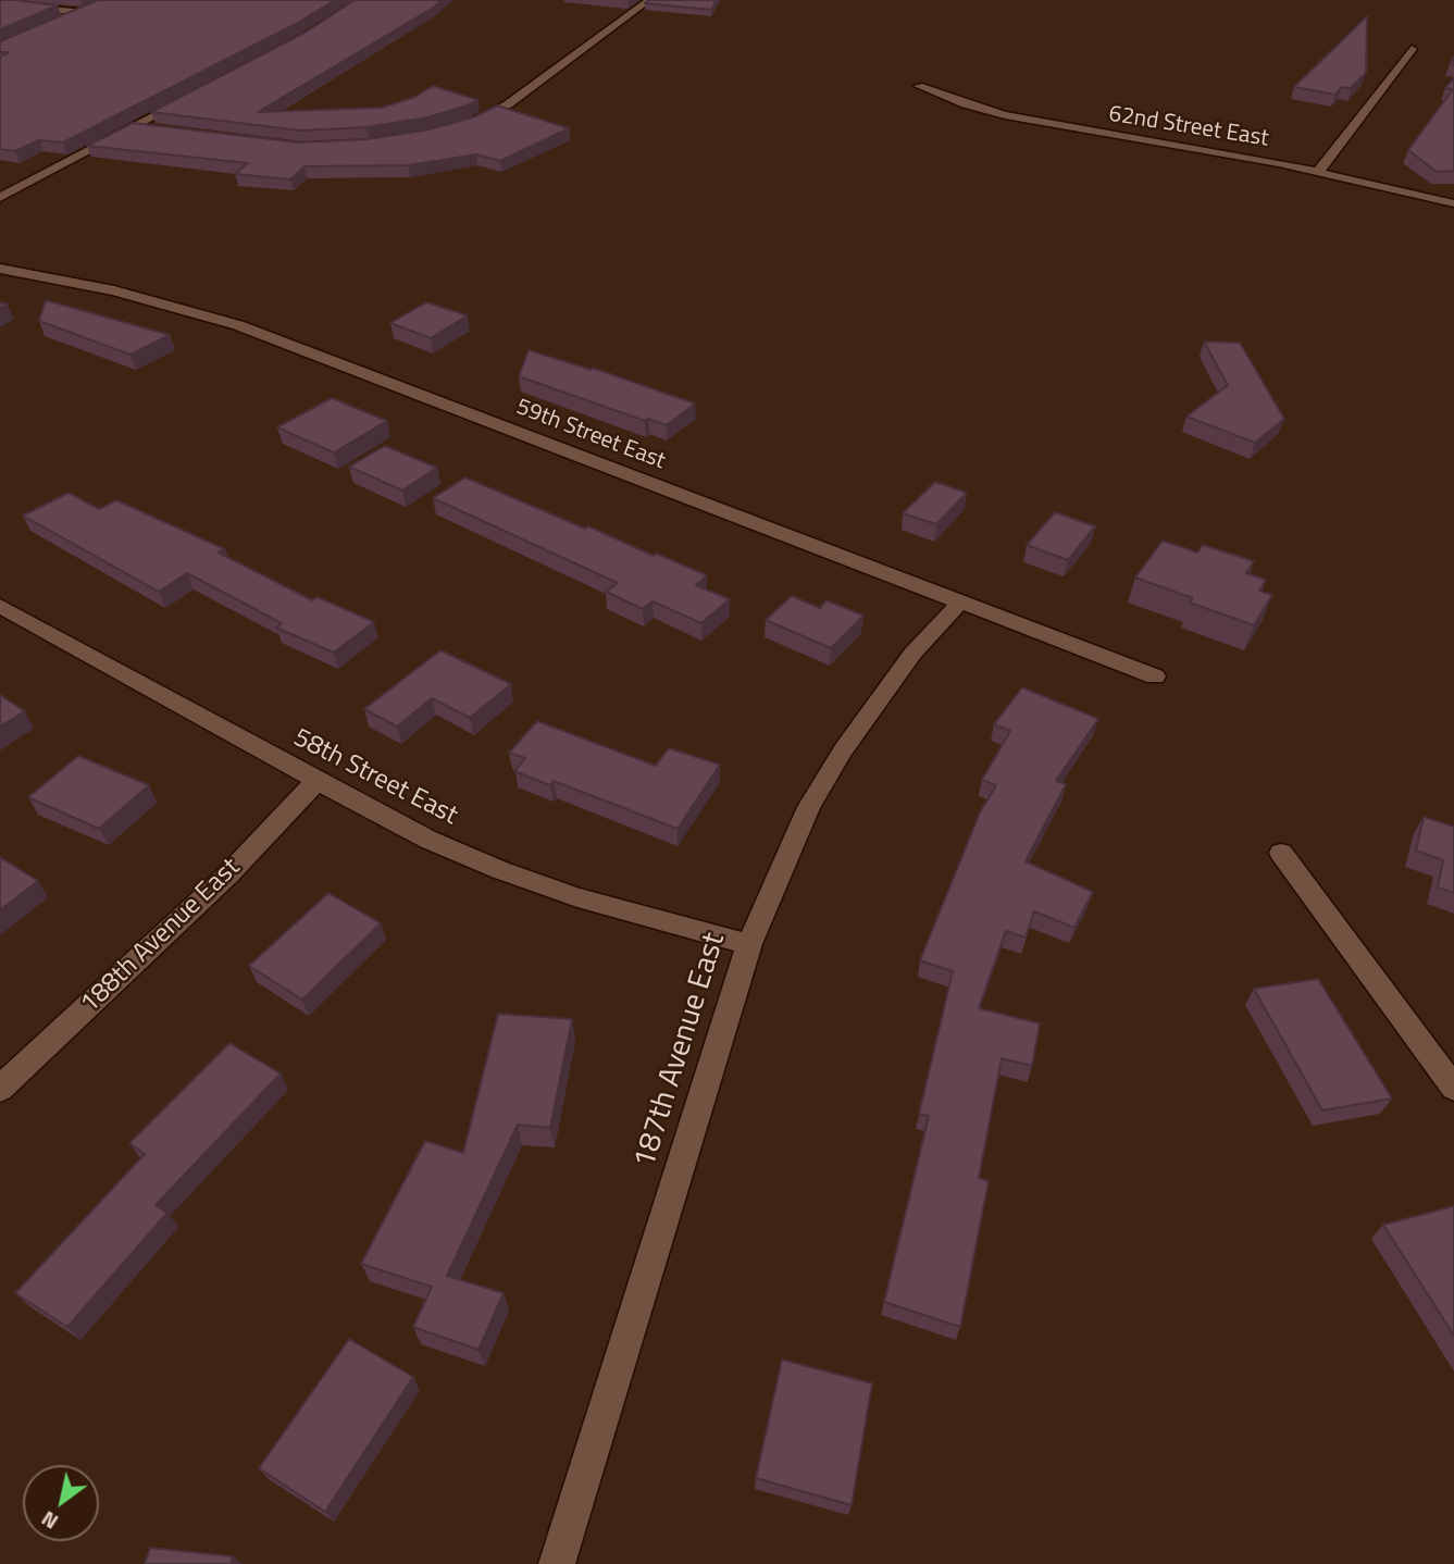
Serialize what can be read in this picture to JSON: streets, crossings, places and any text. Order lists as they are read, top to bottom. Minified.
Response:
{"streets":{"street":["62nd Street East","59th Street East","58th Street East","188th Avenue East","187th Avenue East"]},"crossings":[["59th Street East","187th Avenue East"],["58th Street East","188th Avenue East"],["58th Street East","187th Avenue East"]],"north":"bottom left"}
